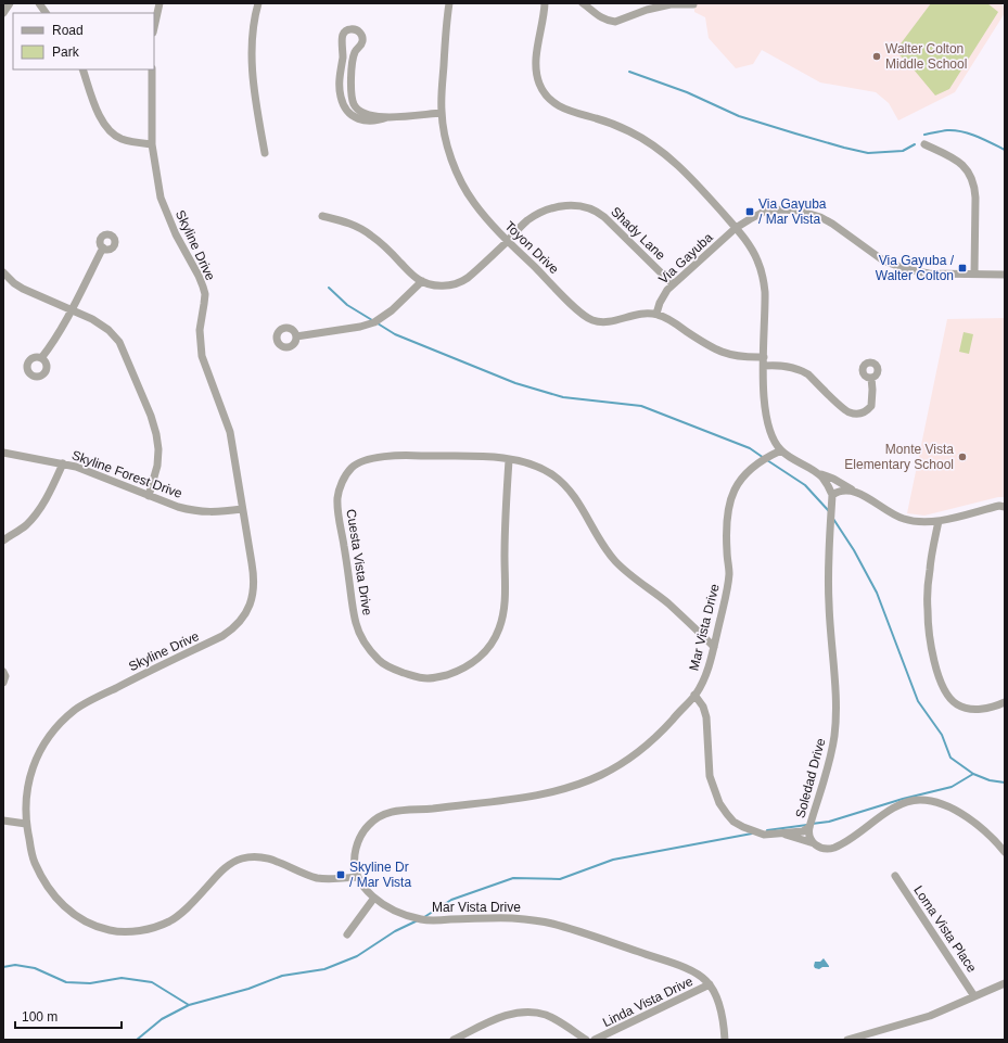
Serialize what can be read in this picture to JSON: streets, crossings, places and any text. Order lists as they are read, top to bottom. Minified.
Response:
{"streets":{"street":["Shady Lane","Skyline Drive","Toyon Drive","Via Gayuba","Skyline Forest Drive","Cuesta Vista Drive","Mar Vista Drive","Soledad Drive","Loma Vista Place","Linda Vista Drive"]},"crossings":[["Shady Lane","Toyon Drive"],["Shady Lane","Via Gayuba"],["Skyline Drive","Skyline Forest Drive"],["Skyline Drive","Mar Vista Drive"],["Toyon Drive","Via Gayuba"],["Cuesta Vista Drive","Mar Vista Drive"],["Mar Vista Drive","Linda Vista Drive"]],"places":{"other":["Walter Colton Middle School","Monte Vista Elementary School"],"transit":["Via Gayuba / Mar Vista","Via Gayuba / Walter Colton","Skyline Dr / Mar Vista"]},"legend":["Road","Park"],"scale_bar":"100 m"}
